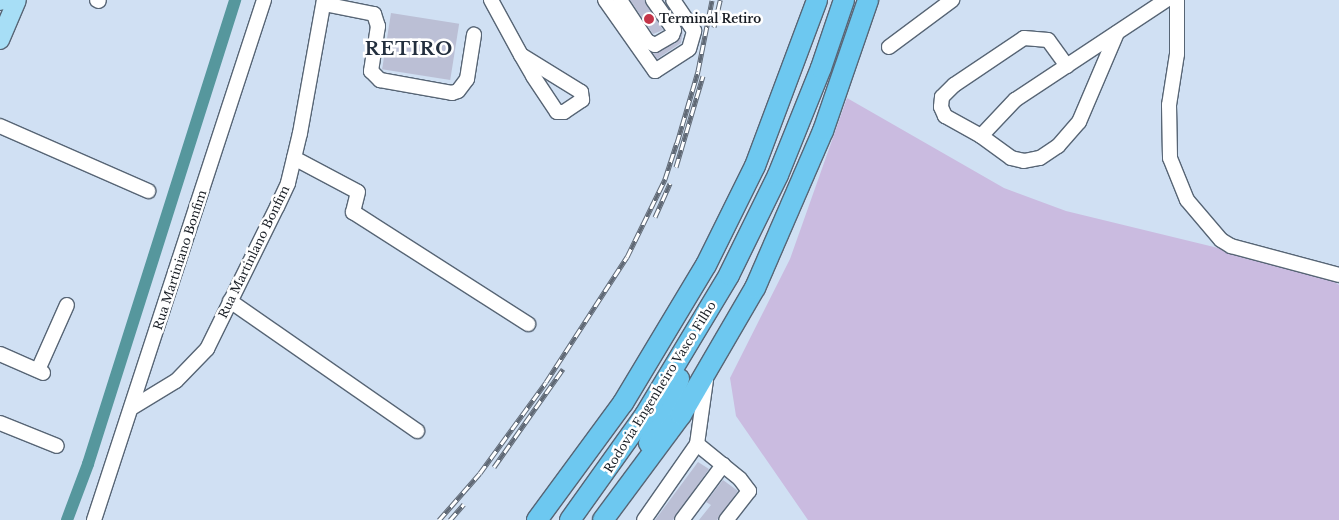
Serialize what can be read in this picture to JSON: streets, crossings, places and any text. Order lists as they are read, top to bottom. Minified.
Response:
{"streets":{"highway":["Rodovia Engenheiro Vasco Filho"],"street":["Rua Martinlano Bonfim","Rua Martiniano Bonfim"]},"crossings":[["Rua Martinlano Bonfim","Rua Martiniano Bonfim"]],"districts":["RETIRO"],"places":["Terminal Retiro"]}
